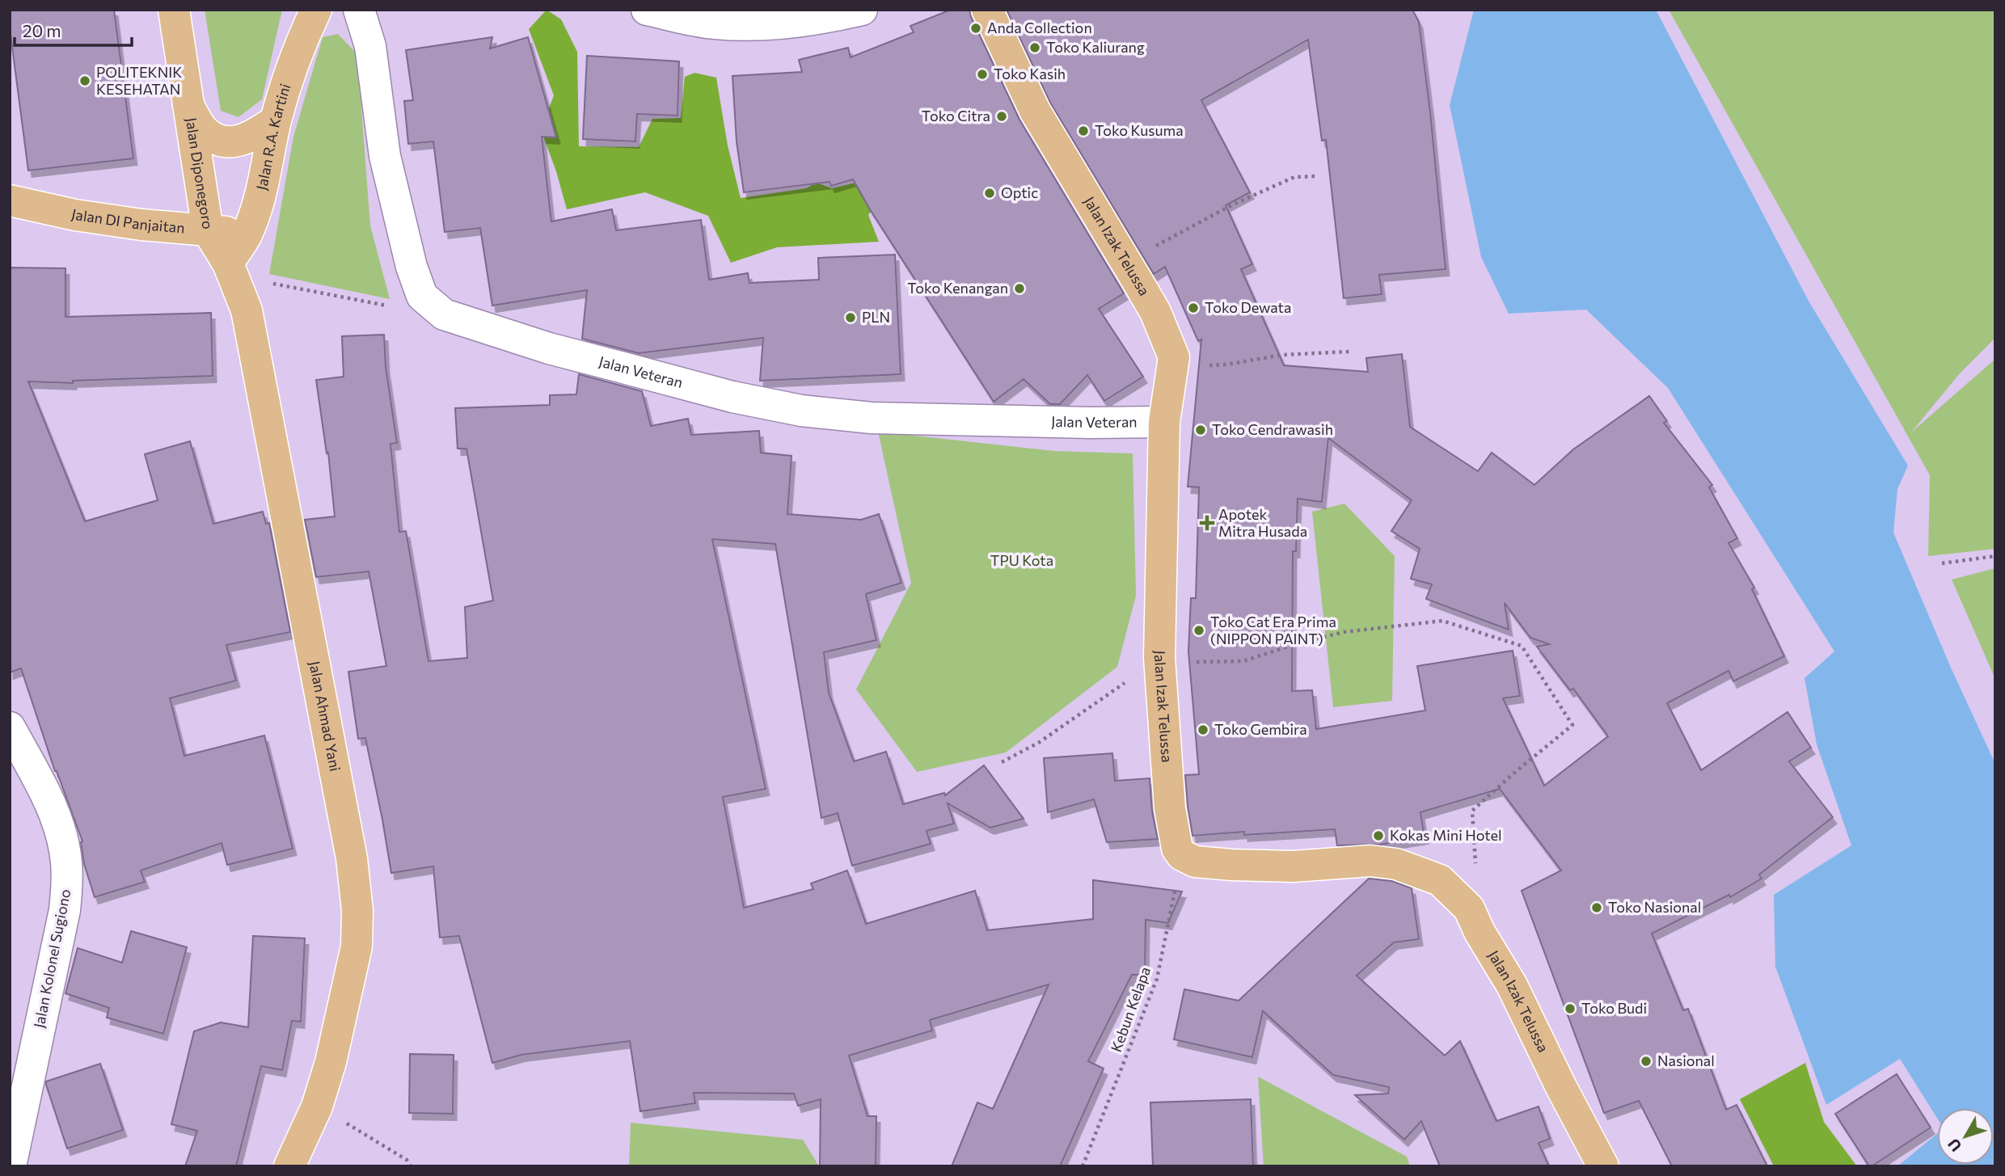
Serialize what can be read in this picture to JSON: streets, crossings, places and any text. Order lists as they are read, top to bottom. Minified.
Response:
{"streets":{"main road":["Jalan R.A. Kartini","Jalan Diponegoro","Jalan DI Panjaitan","Jalan Izak Telussa","Jalan Ahmad Yani"],"street":["Jalan Veteran","Jalan Kolonel Sugiono"],"path":["Kebun Kelapa"]},"crossings":[["Jalan R.A. Kartini","Jalan Diponegoro"],["Jalan R.A. Kartini","Jalan DI Panjaitan"],["Jalan R.A. Kartini","Jalan Ahmad Yani"],["Jalan Diponegoro","Jalan DI Panjaitan"],["Jalan Diponegoro","Jalan Ahmad Yani"],["Jalan Izak Telussa","Jalan Veteran"],["Jalan Izak Telussa","Kebun Kelapa"]],"parks":["TPU Kota"],"places":{"other":["Anda Collection","Toko Kaliurang","Toko Kasih","POLITEKNIK KESEHATAN","Toko Citra","Toko Kusuma","Optic","Toko Kenangan","Toko Dewata","PLN","Toko Cendrawasih","Toko Cat Era Prima (NIPPON PAINT)","Toko Gembira","Kokas Mini Hotel","Toko Nasional","Toko Budi","Nasional"],"health":["Apotek Mitra Husada"]},"scale_bar":"20 m","north":"bottom left"}
